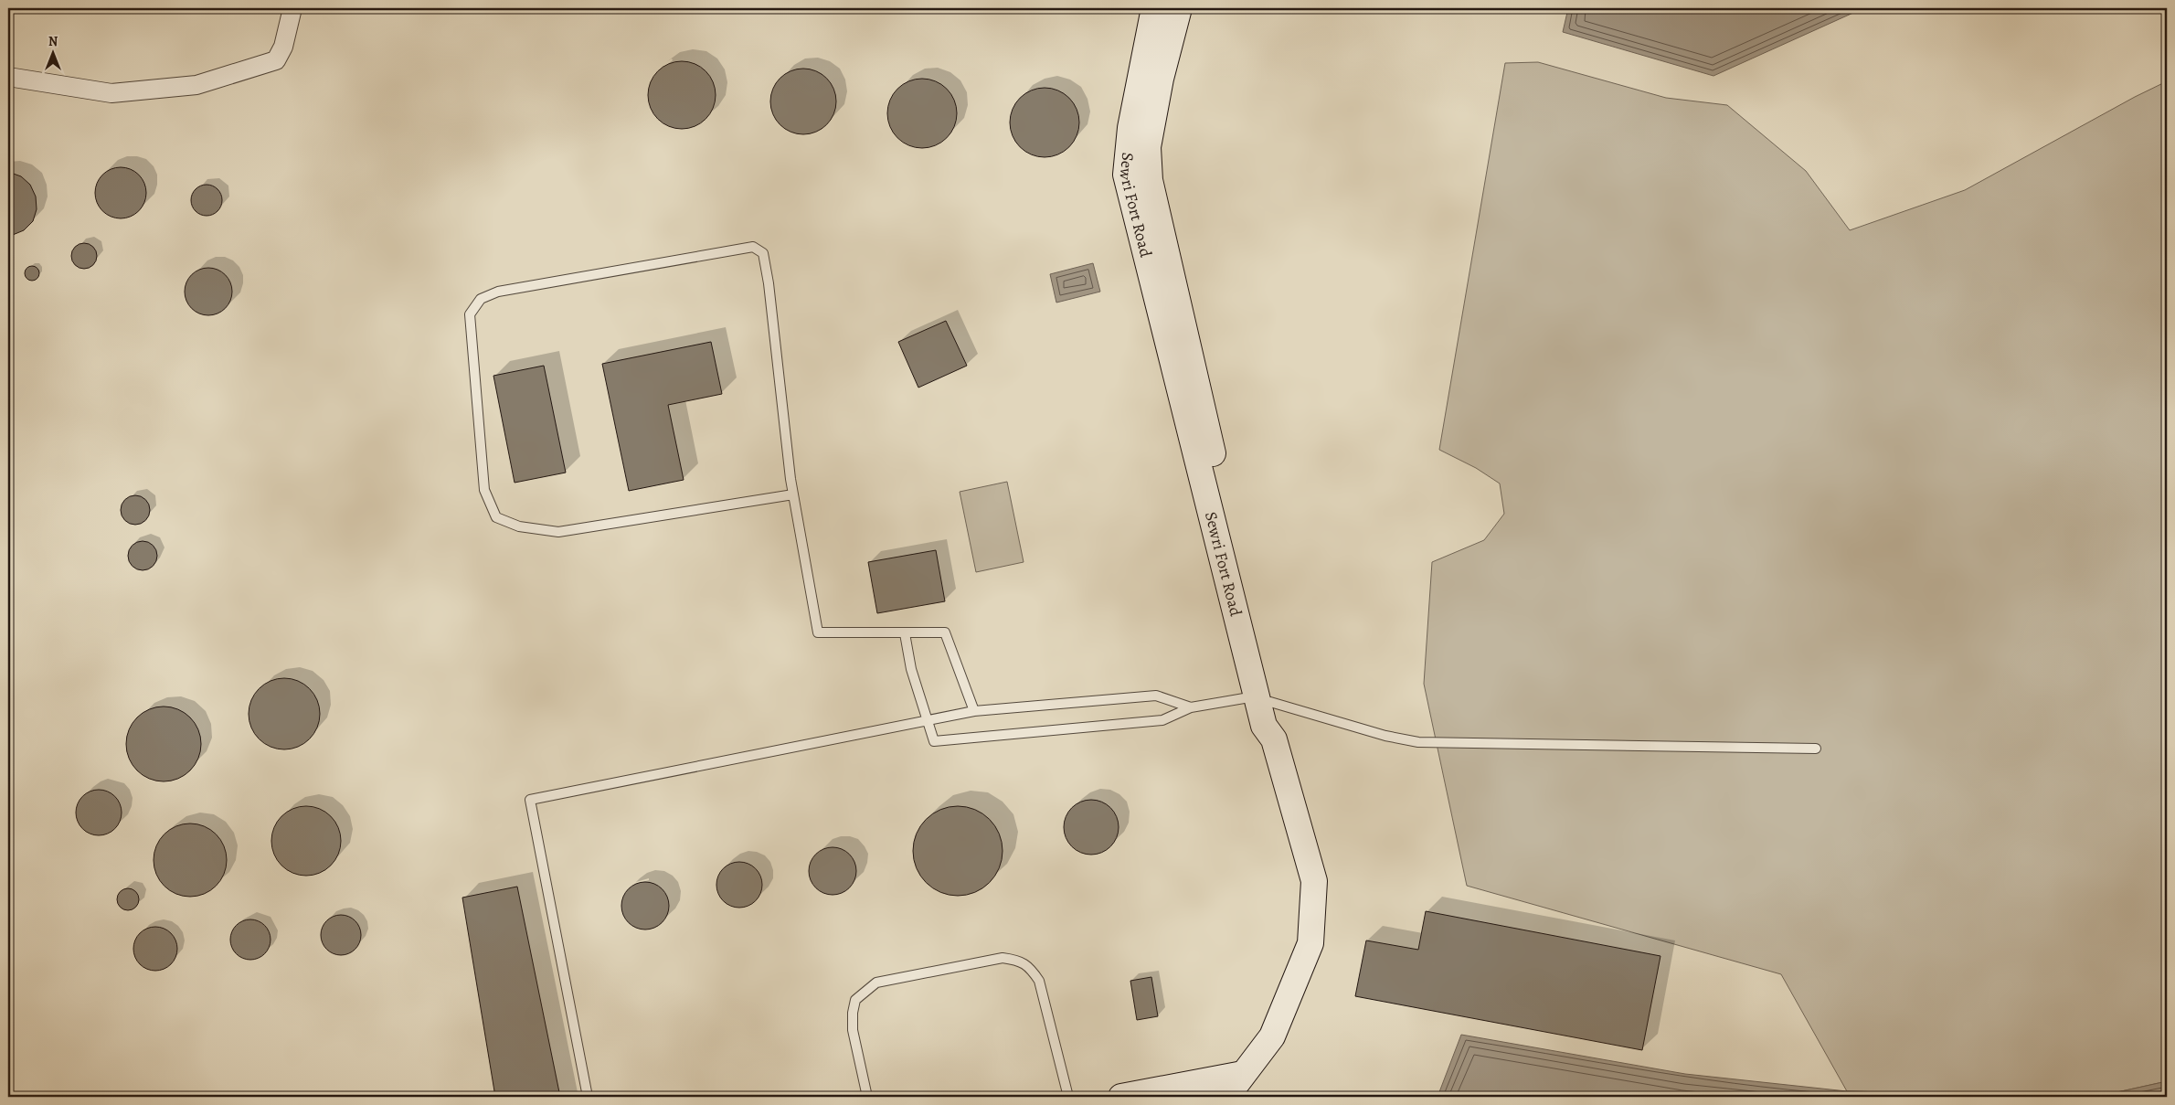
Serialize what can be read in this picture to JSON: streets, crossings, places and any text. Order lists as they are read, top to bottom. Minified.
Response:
{"streets":{"street":["Sewri Fort Road"]},"north":"top"}
